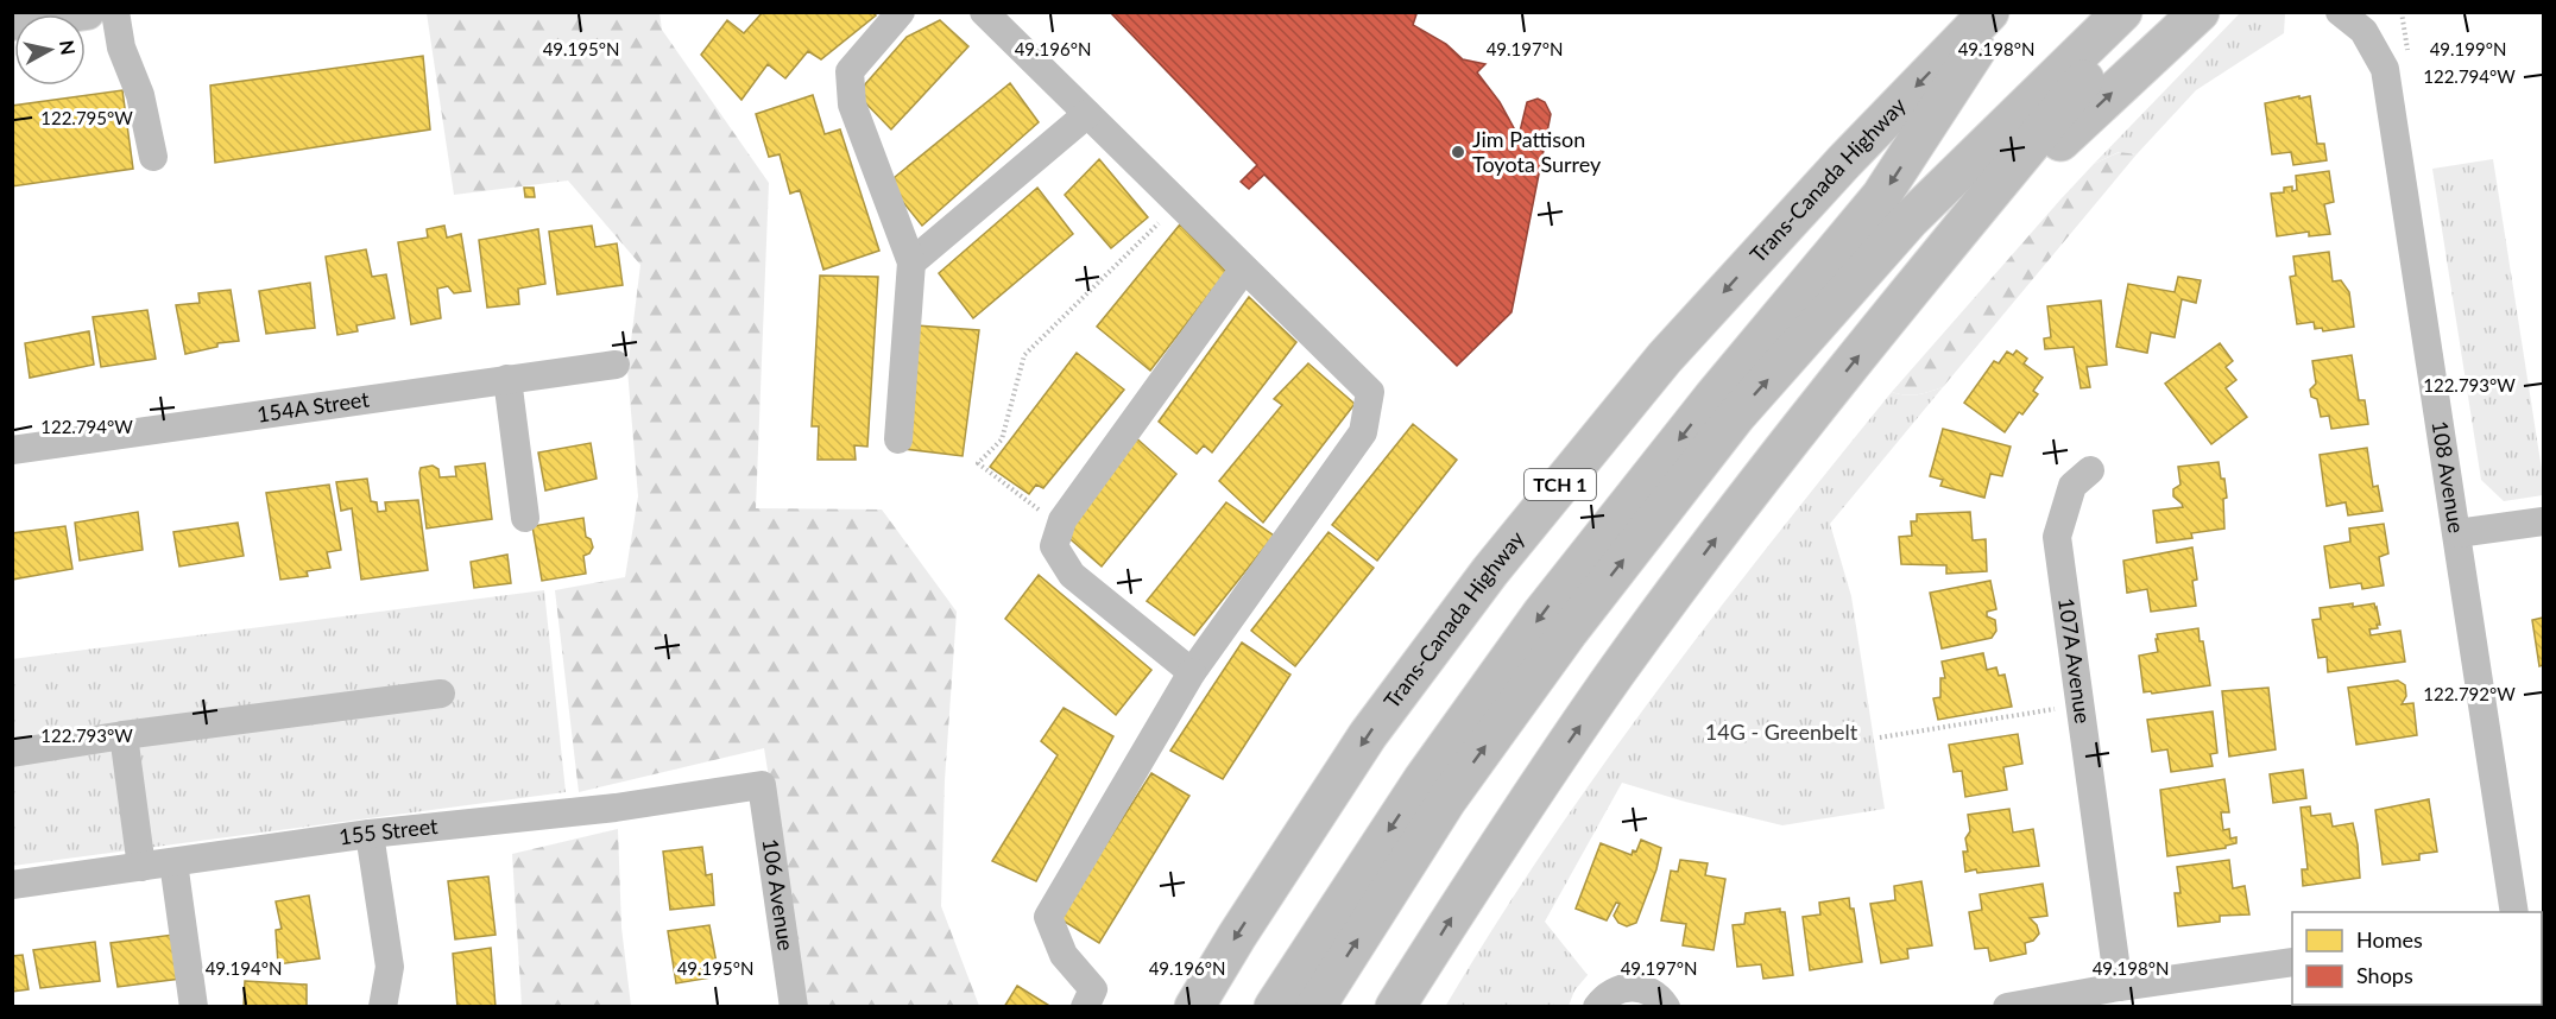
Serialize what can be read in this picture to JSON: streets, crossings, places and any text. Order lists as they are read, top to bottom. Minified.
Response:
{"streets":{"highway":["Trans-Canada Highway","TCH 1"],"street":["154A Street","108 Avenue","107A Avenue","155 Street","106 Avenue"]},"crossings":[["155 Street","106 Avenue"]],"parks":["14G - Greenbelt"],"places":["Jim Pattison Toyota Surrey"],"legend":["Homes","Shops"],"north":"right","coordinates":["49.195°N","49.196°N","49.197°N","49.198°N","49.199°N","122.794°W","122.795°W","122.793°W","122.792°W","49.194°N"]}
